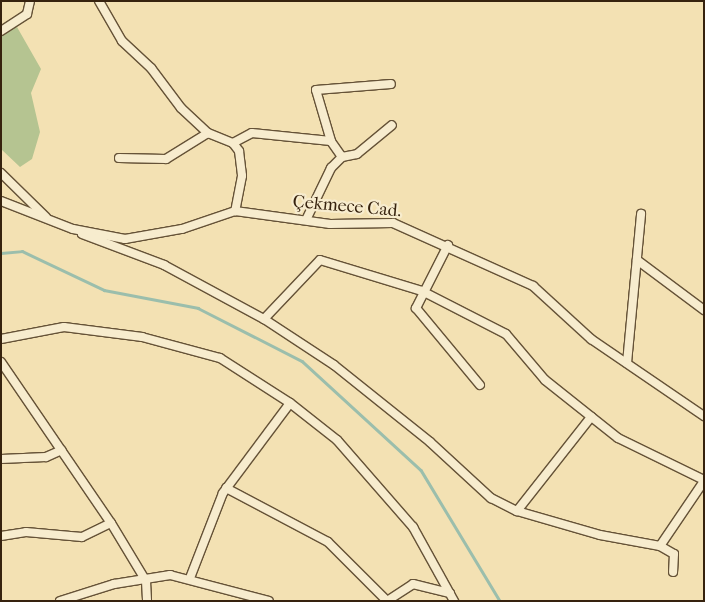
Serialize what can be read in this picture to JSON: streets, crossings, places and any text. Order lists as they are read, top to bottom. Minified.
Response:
{"streets":{"street":["Çekmece Cad."]}}
